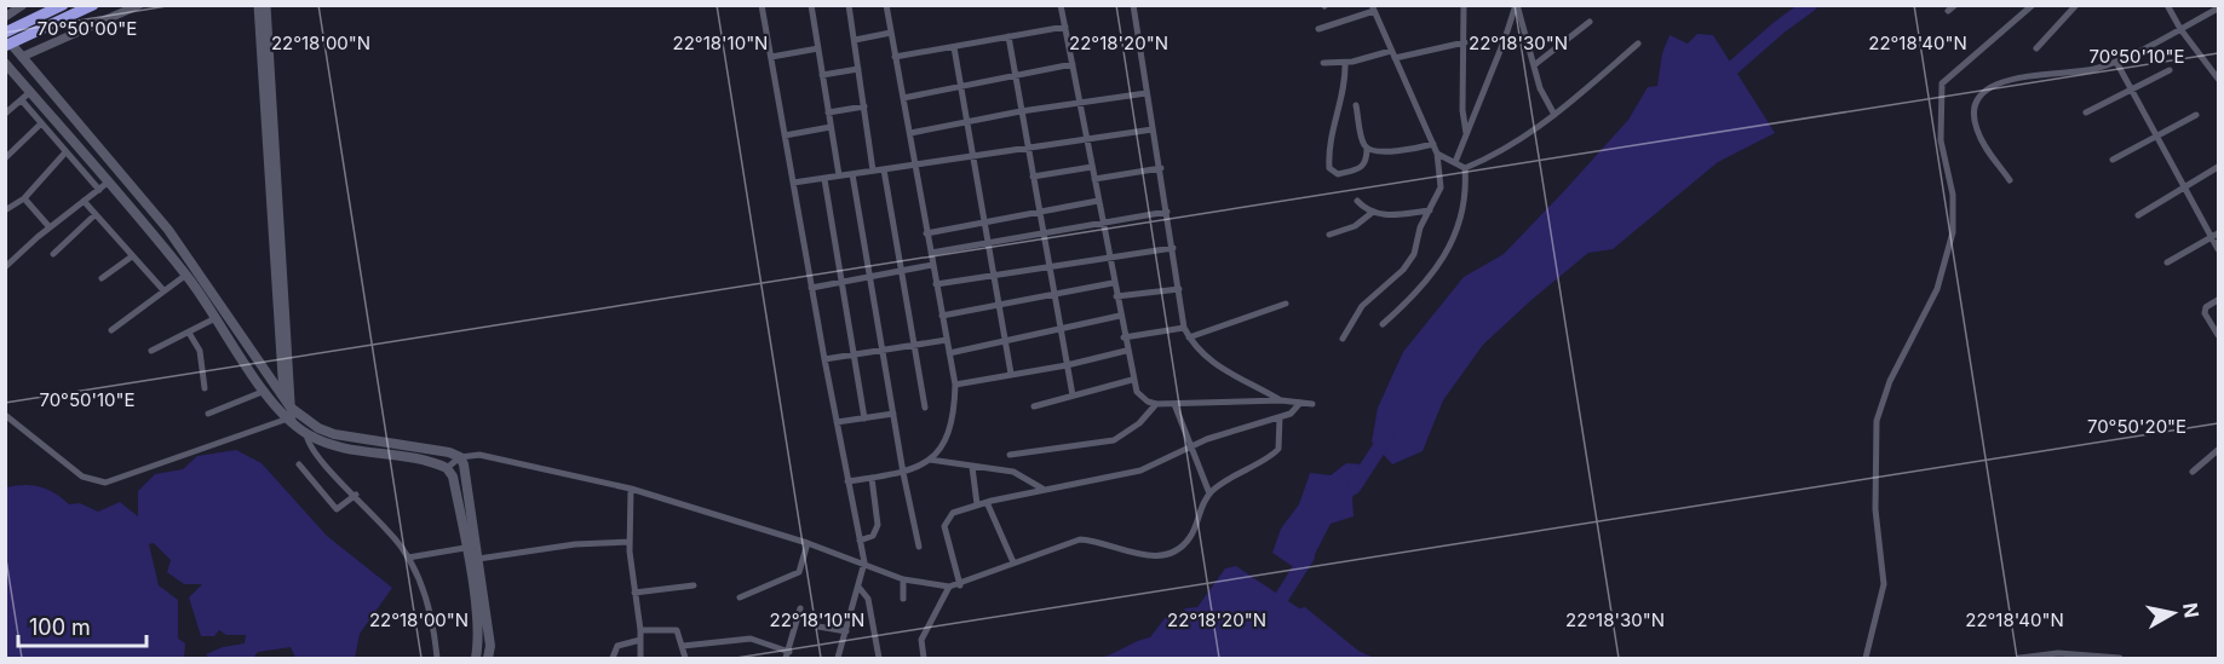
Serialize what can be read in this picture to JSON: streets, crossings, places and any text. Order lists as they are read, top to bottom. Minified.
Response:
{"scale_bar":"100 m","north":"right","coordinates":["70°50'00\"E","22°18'00\"N","22°18'10\"N","22°18'20\"N","22°18'30\"N","22°18'40\"N","70°50'10\"E","70°50'20\"E"]}
